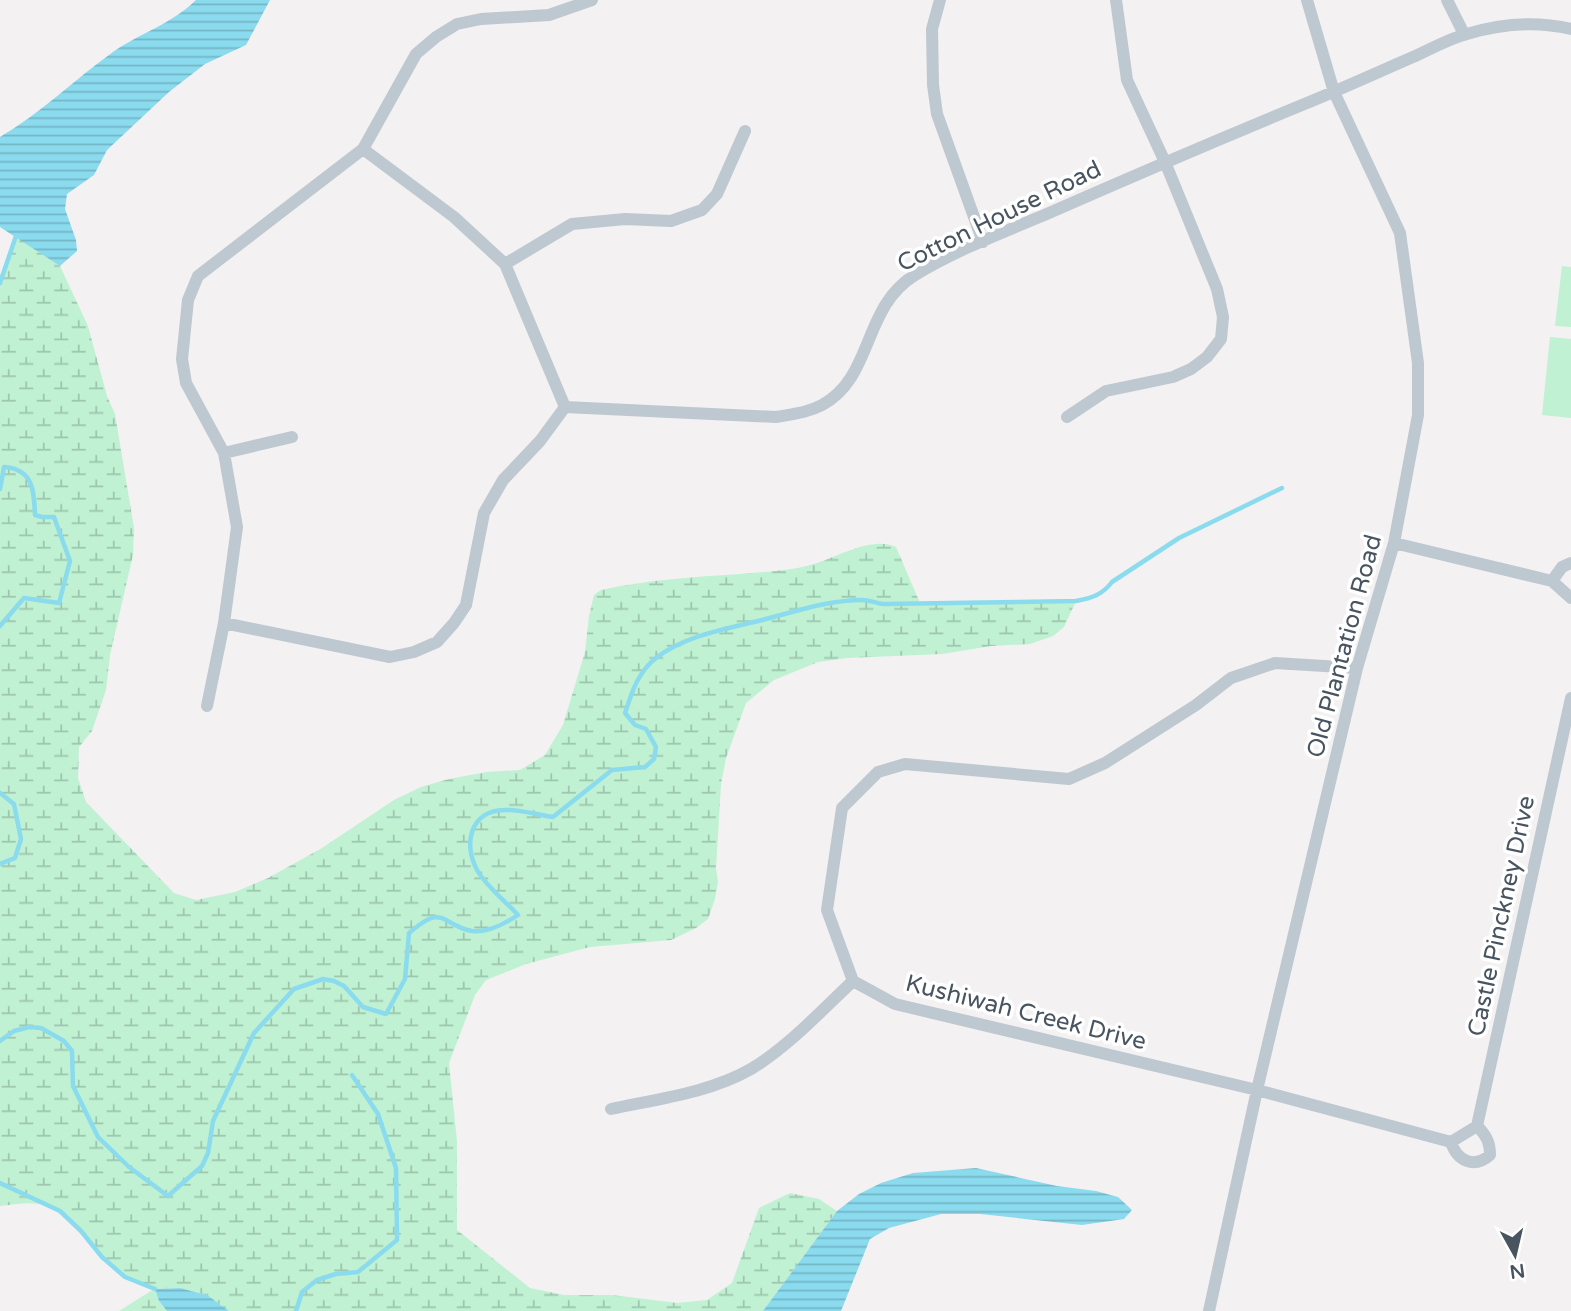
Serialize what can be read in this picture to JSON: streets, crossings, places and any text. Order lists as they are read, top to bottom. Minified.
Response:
{"streets":{"street":["Cotton House Road","Old Plantation Road","Castle Pinckney Drive","Kushiwah Creek Drive"]},"crossings":[["Cotton House Road","Old Plantation Road"],["Old Plantation Road","Kushiwah Creek Drive"],["Castle Pinckney Drive","Kushiwah Creek Drive"]],"north":"bottom"}
